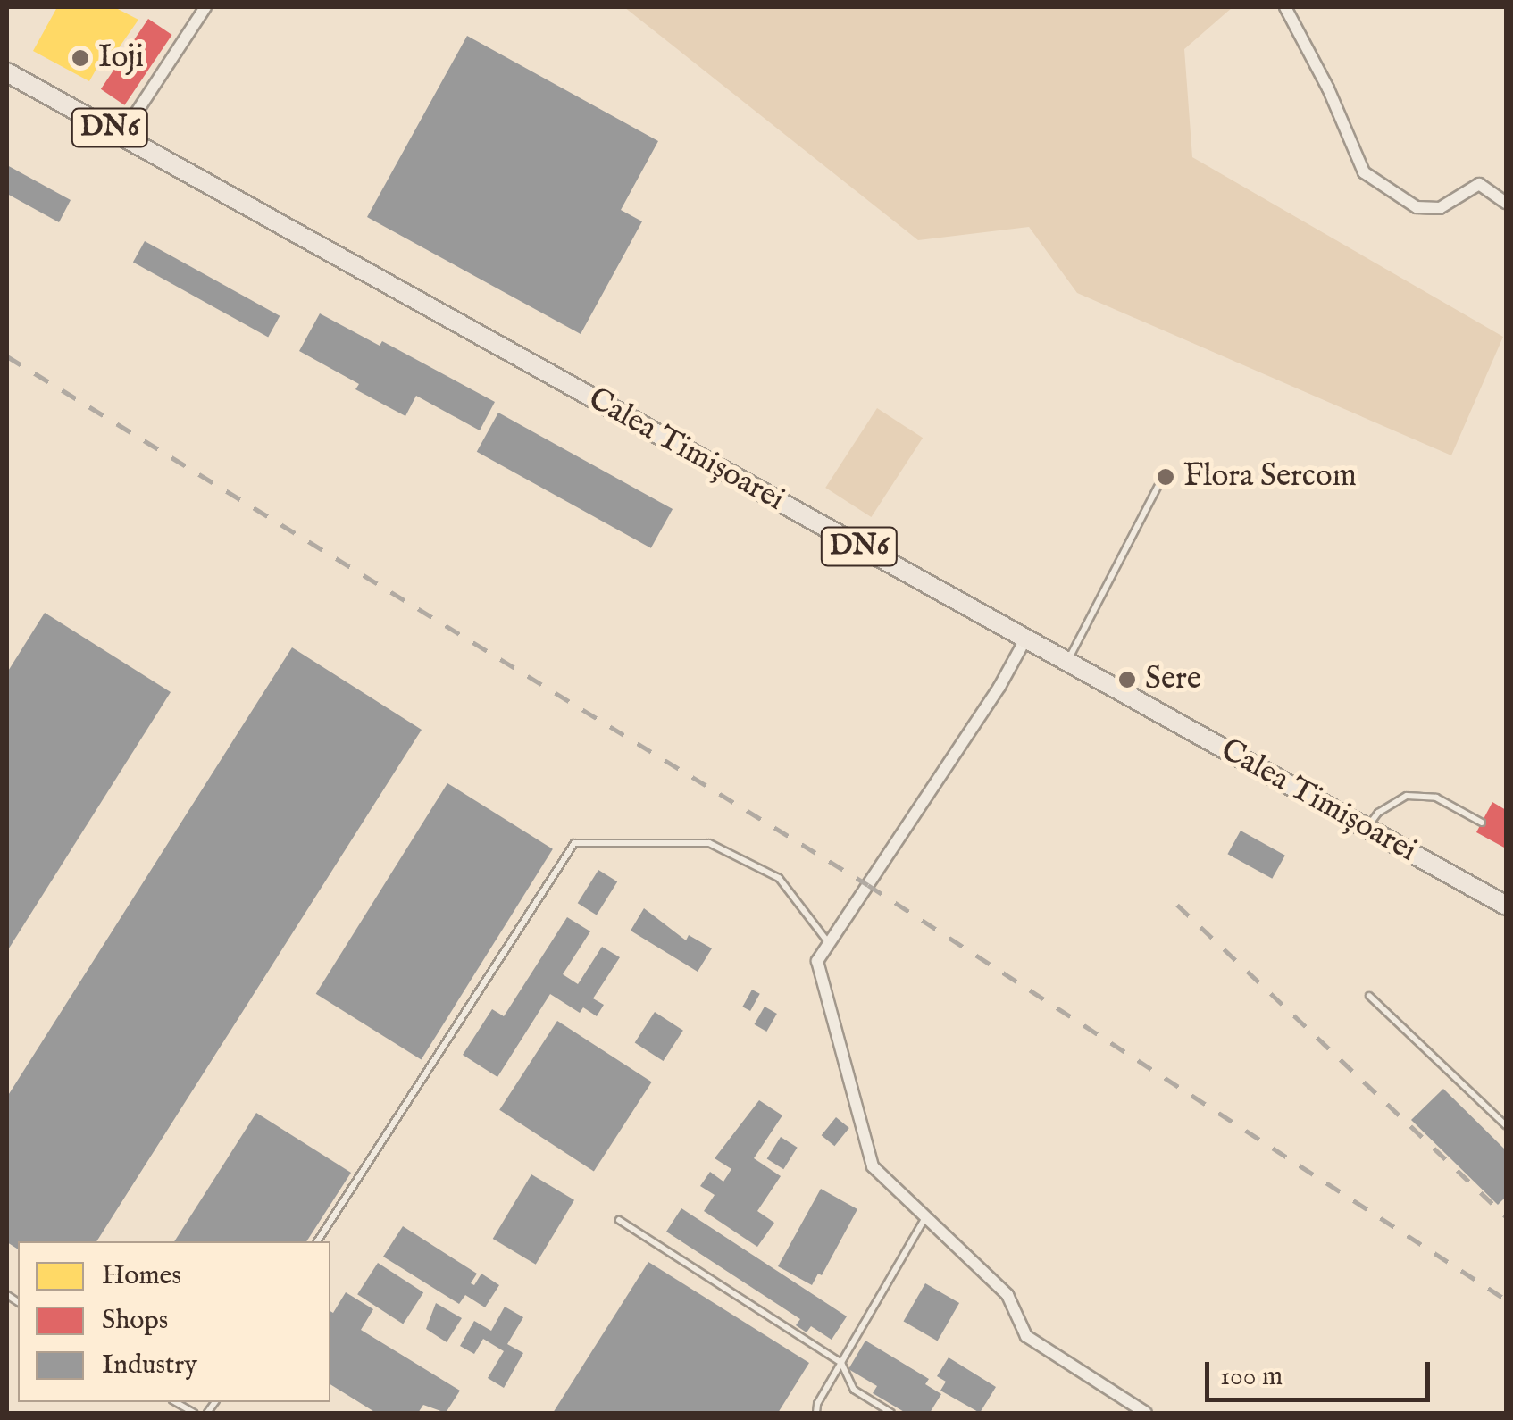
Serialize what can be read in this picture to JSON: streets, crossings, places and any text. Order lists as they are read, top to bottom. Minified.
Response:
{"streets":{"main road":["DN6","Calea Timișoarei"]},"places":["Ioji","Flora Sercom","Sere"],"legend":["Homes","Shops","Industry"],"scale_bar":"100 m"}
